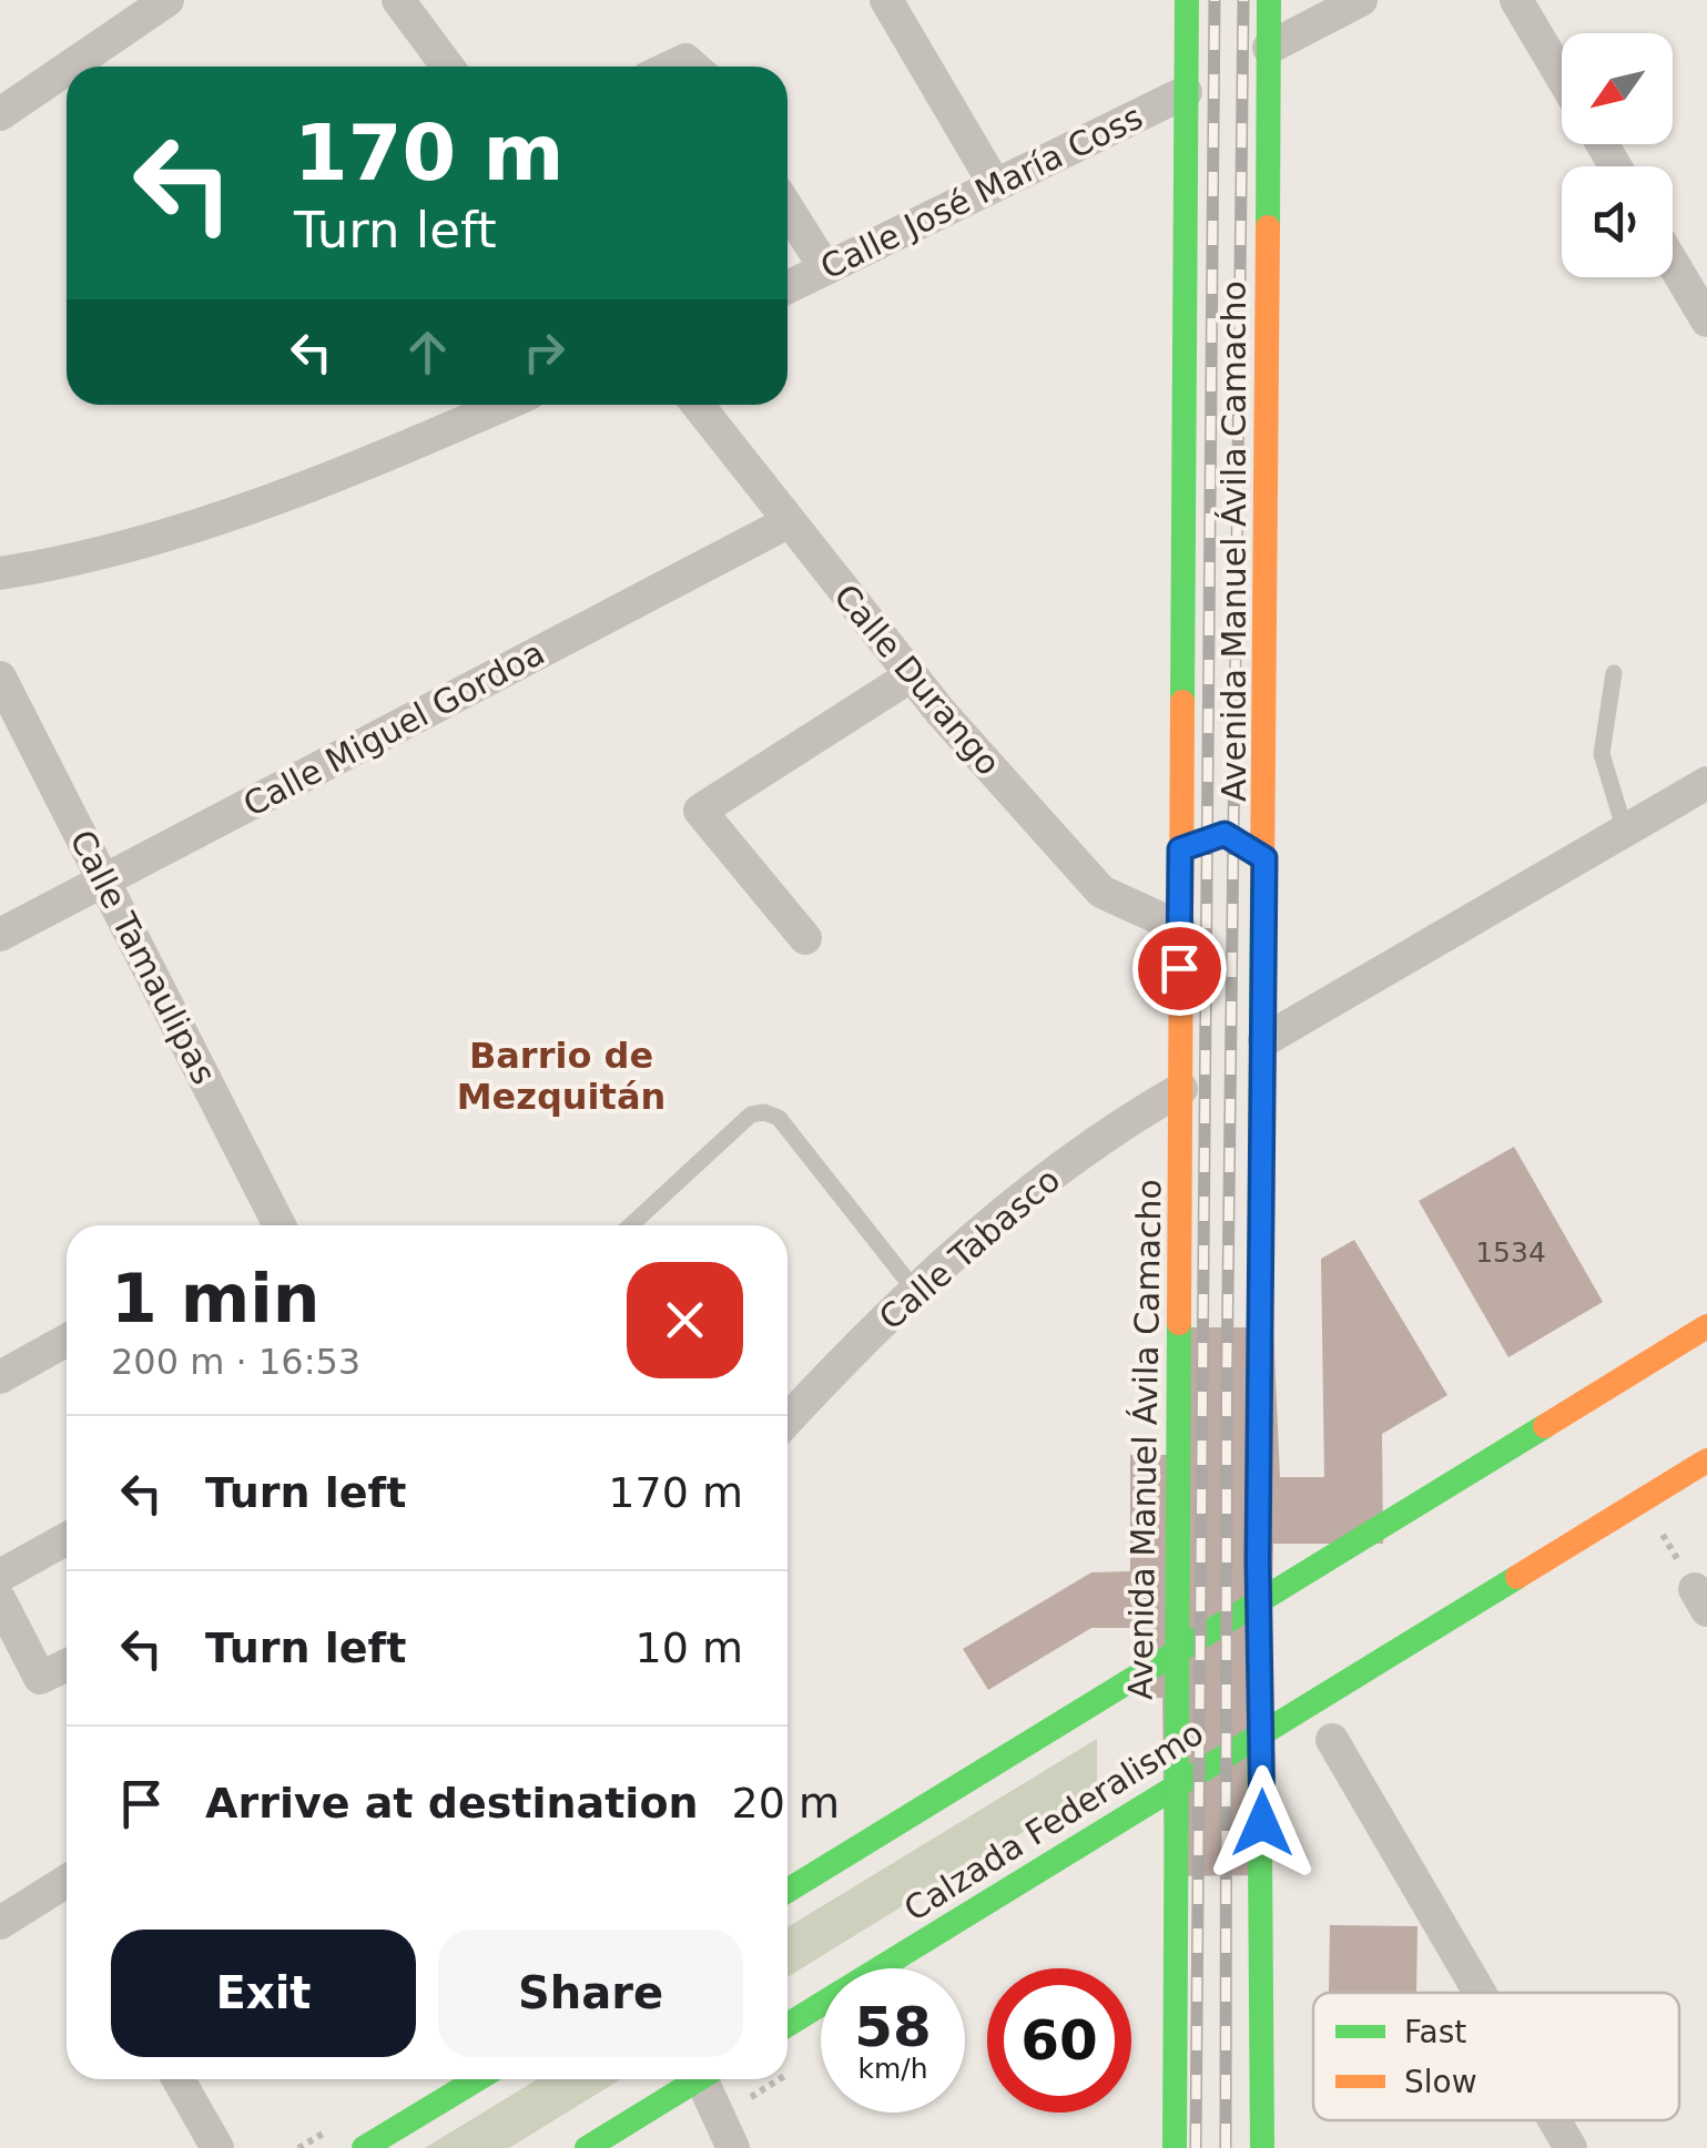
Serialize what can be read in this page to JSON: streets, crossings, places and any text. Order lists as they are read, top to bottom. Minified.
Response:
{"streets":{"main road":["Avenida Manuel Ávila Camacho","Calzada Federalismo"],"street":["Calle José María Coss","Calle Durango","Calle Miguel Gordoa","Calle Tamaulipas","Calle Tabasco"]},"crossings":[["Calle José María Coss","Avenida Manuel Ávila Camacho"],["Avenida Manuel Ávila Camacho","Calle Durango"],["Avenida Manuel Ávila Camacho","Calle Tabasco"],["Avenida Manuel Ávila Camacho","Calzada Federalismo"],["Calle Durango","Calle Miguel Gordoa"],["Calle Miguel Gordoa","Calle Tamaulipas"]],"districts":["Barrio de Mezquitán"],"house_numbers":["1534"],"legend":["Fast","Slow"],"north":"bottom left","page":{"turn":["170 m","Turn left"],"heading":["1 min","200 m · 16:53"],"list":[{"name":"Turn left","value":"170 m"},{"name":"Turn left","value":"10 m"},{"name":"Arrive at destination","value":"20 m"}],"buttons":["Exit","Share"],"speed":"58 km/h","limit":"60"}}
